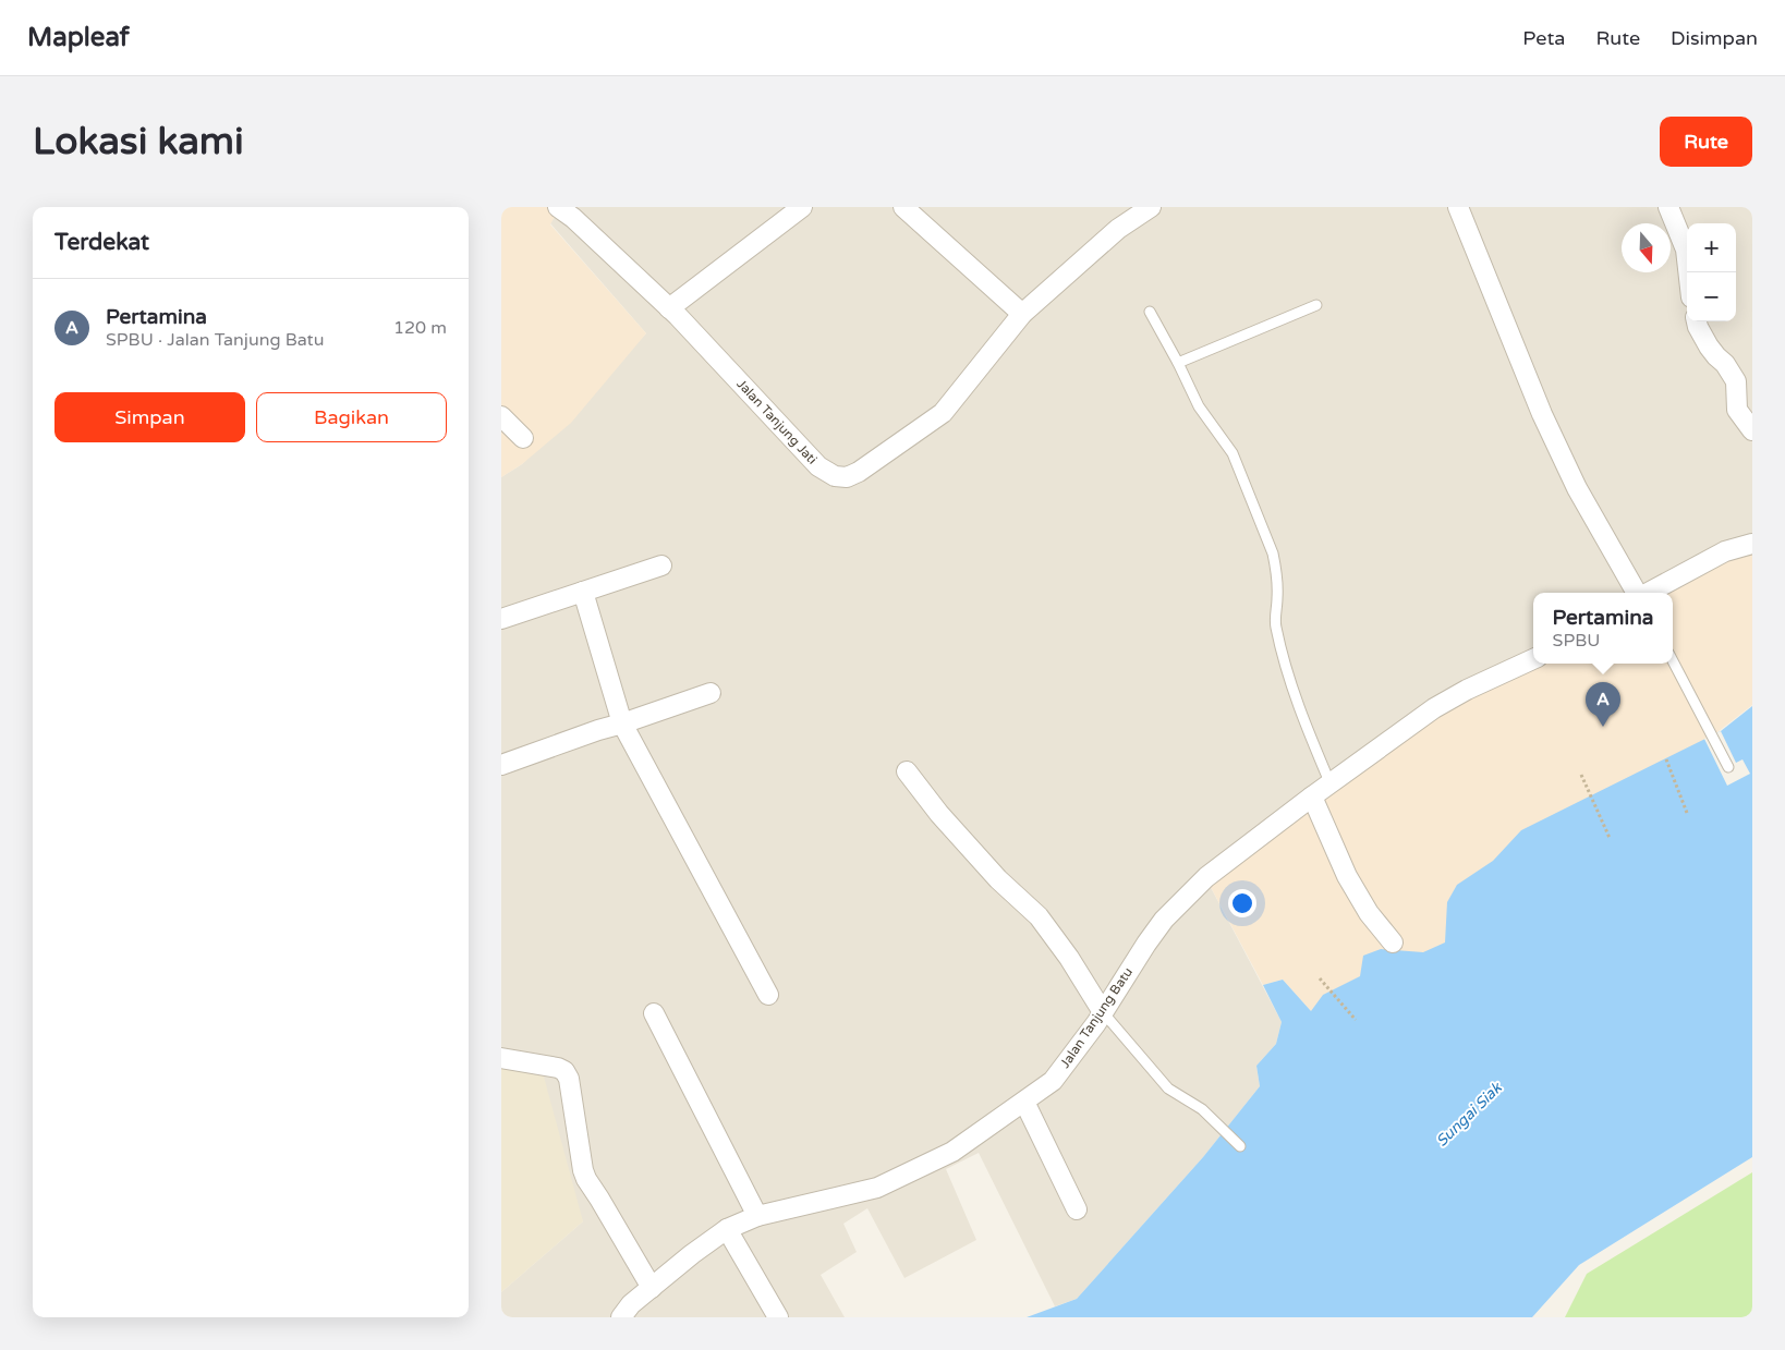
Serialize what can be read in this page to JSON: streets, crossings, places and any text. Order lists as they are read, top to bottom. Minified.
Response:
{"streets":{"street":["Jalan Tanjung Jati","Jalan Tanjung Batu"]},"water":["Sungai Siak"],"north":"bottom","page":{"header":"Mapleaf","nav":["Peta","Rute","Disimpan"],"buttons":["Rute",["Simpan","Bagikan"]],"title":"Lokasi kami","heading":"Terdekat","map_buttons":["+","−"],"list":[{"mark":"A","name":"Pertamina","note":"SPBU · Jalan Tanjung Batu","value":"120 m"}],"popup":["Pertamina","SPBU"],"pins":"A"}}
